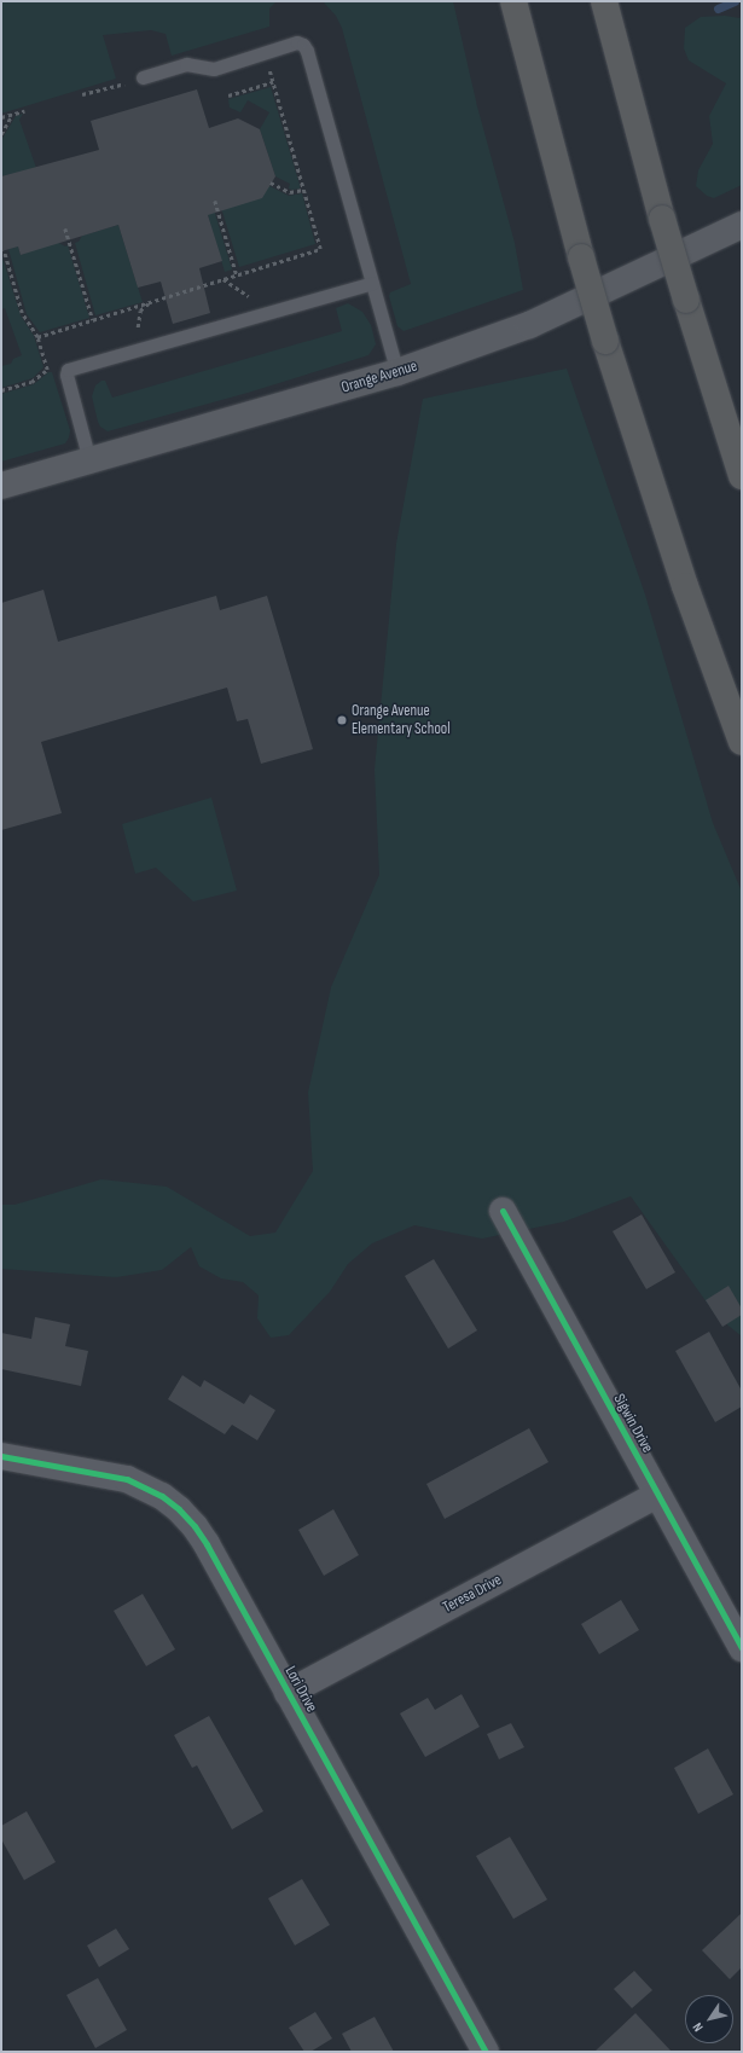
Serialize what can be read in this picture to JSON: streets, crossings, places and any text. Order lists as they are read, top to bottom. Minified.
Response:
{"streets":{"main road":["Orange Avenue"],"street":["Sigwin Drive","Teresa Drive","Lori Drive"]},"crossings":[["Sigwin Drive","Teresa Drive"],["Teresa Drive","Lori Drive"]],"places":["Orange Avenue Elementary School"],"north":"bottom left"}
